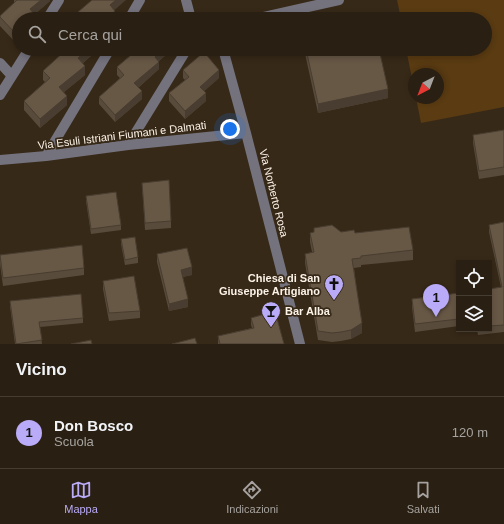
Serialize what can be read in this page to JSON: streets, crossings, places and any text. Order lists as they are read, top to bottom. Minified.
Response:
{"streets":{"street":["Via Esuli Istriani Fiumani e Dalmati","Via Norberto Rosa"]},"crossings":[["Via Esuli Istriani Fiumani e Dalmati","Via Norberto Rosa"]],"places":{"church":["Chiesa di San Giuseppe Artigiano"],"bar":["Bar Alba"]},"north":"bottom left","page":{"search":"Cerca qui","pins":"1","heading":"Vicino","list":[{"mark":"1","name":"Don Bosco","note":"Scuola","value":"120 m"}],"nav":["Mappa","Indicazioni","Salvati"]}}
